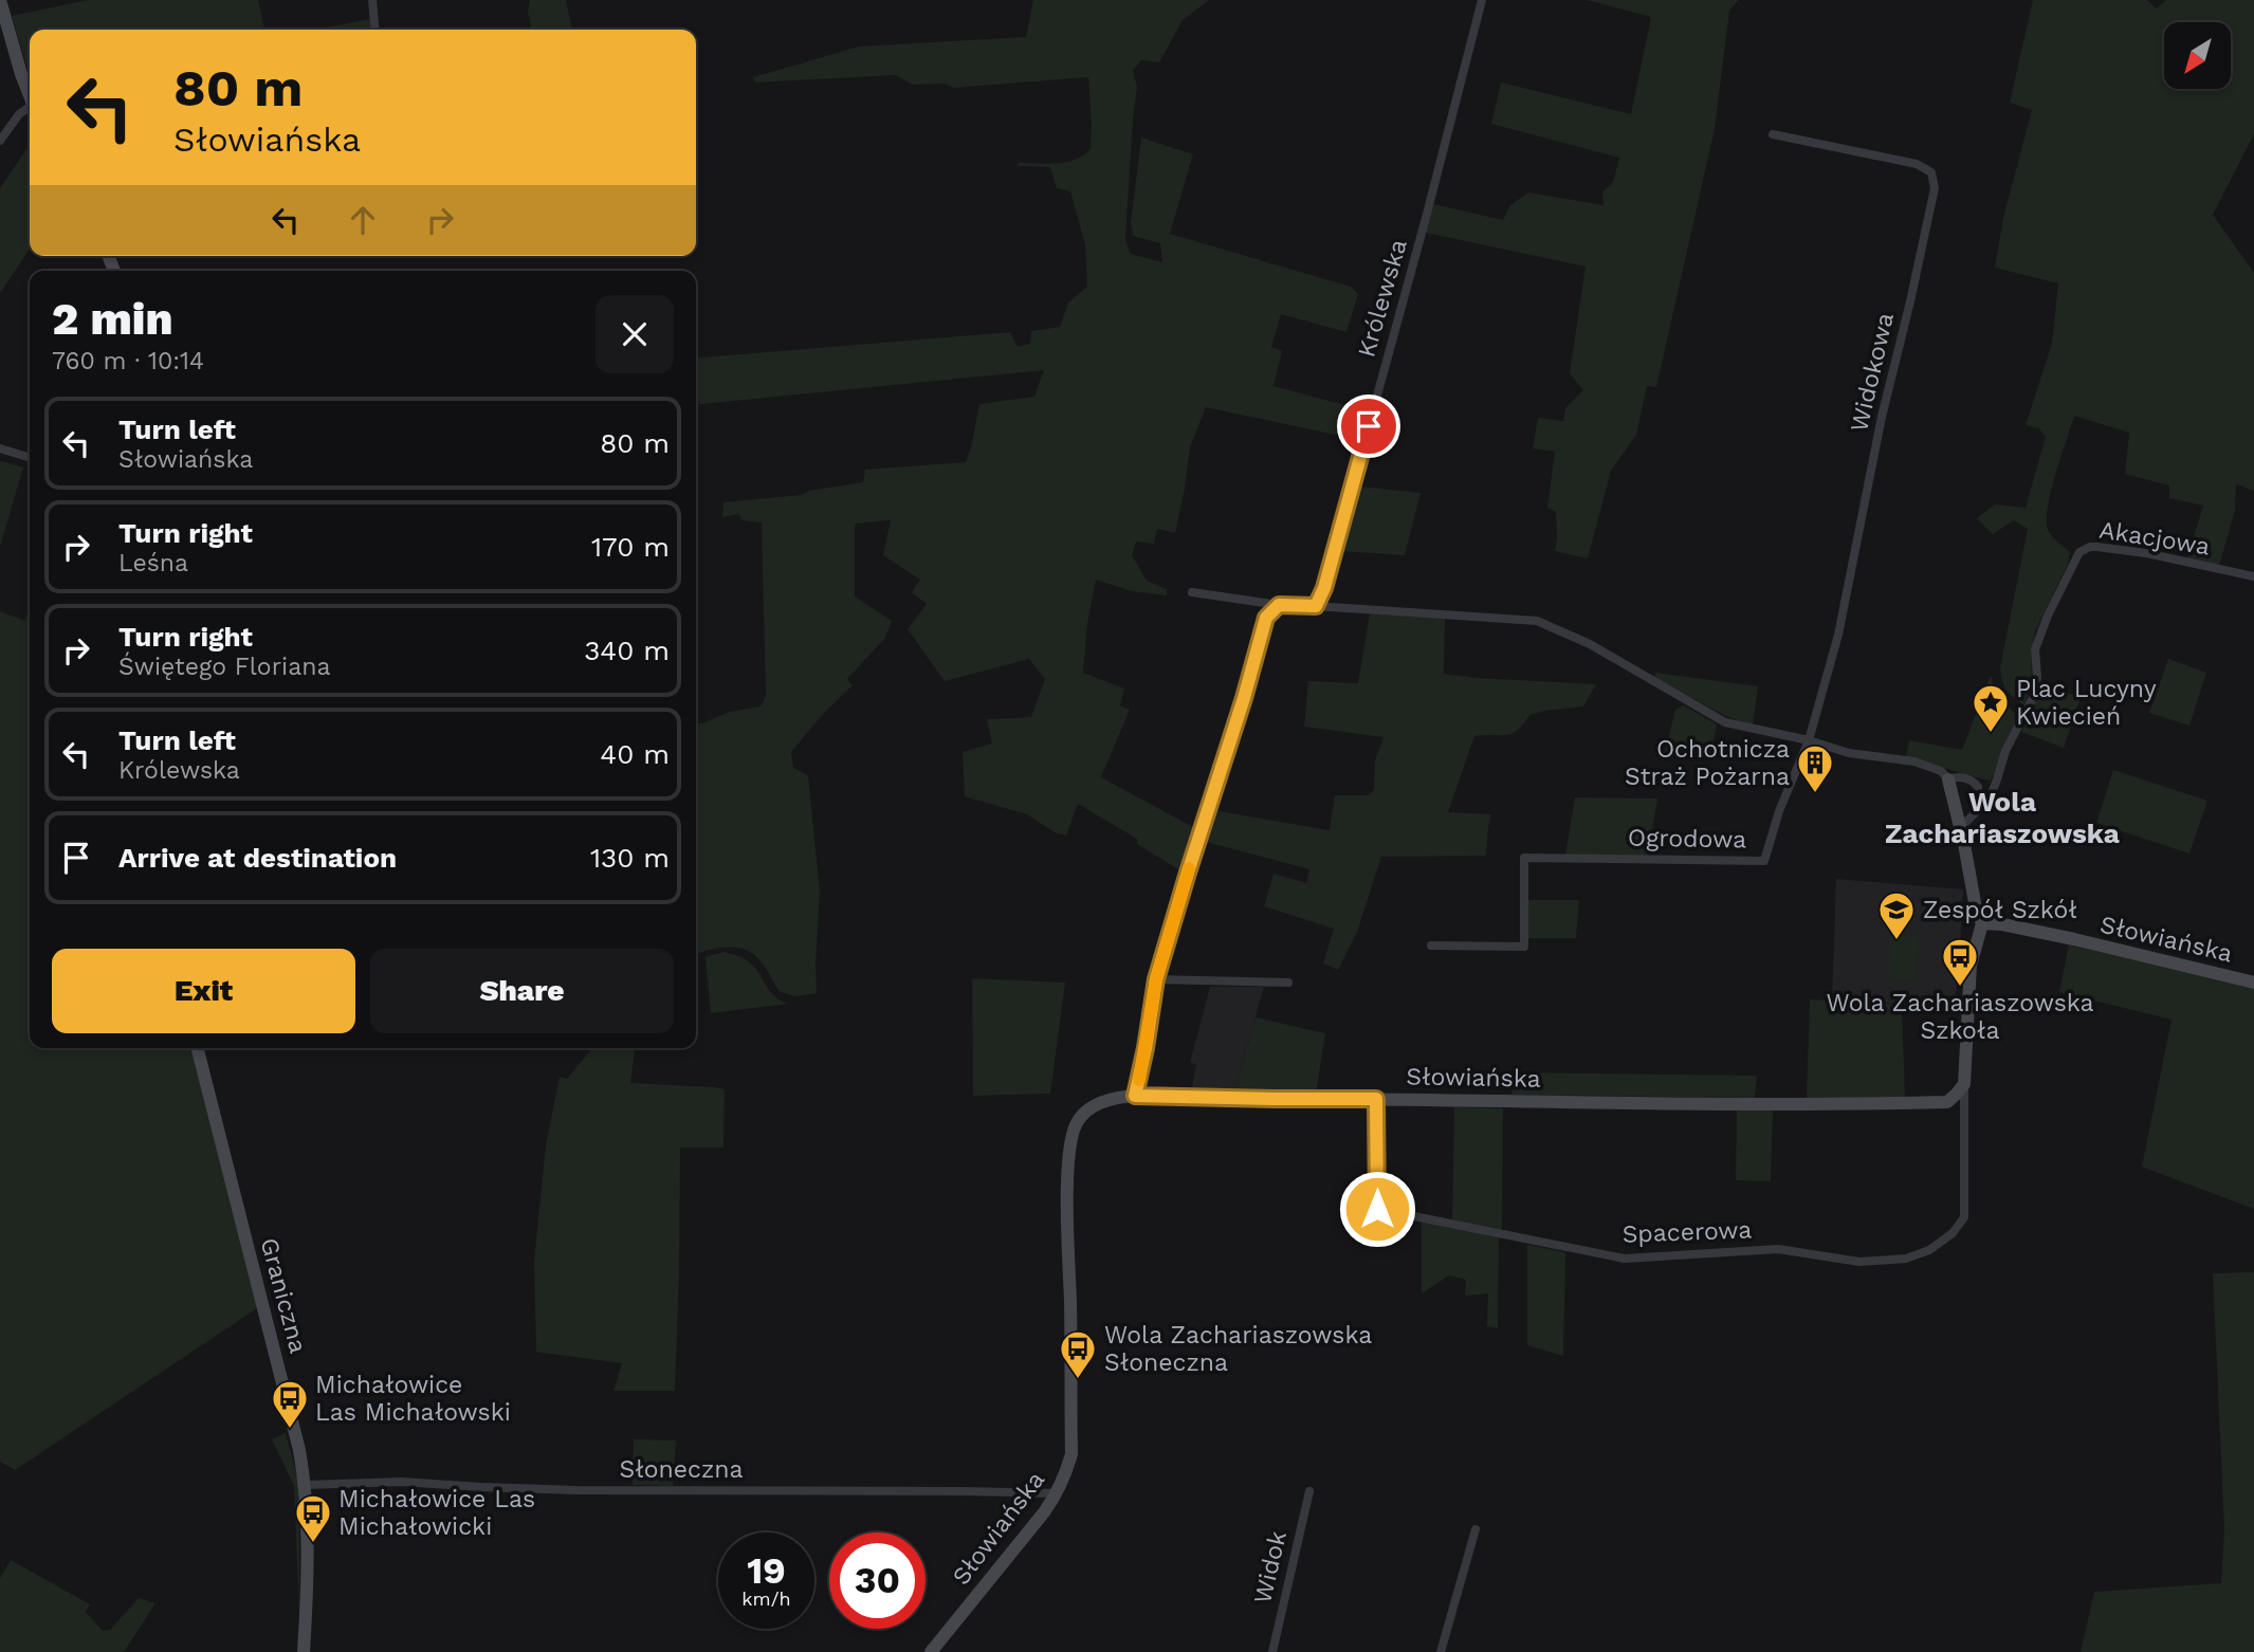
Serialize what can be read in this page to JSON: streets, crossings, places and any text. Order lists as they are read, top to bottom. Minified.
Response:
{"streets":{"street":["Królewska","Widokowa","Akacjowa","Ogrodowa","Słowiańska","Spacerowa","Graniczna","Słoneczna","Widok"]},"crossings":[["Widokowa","Ogrodowa"],["Słowiańska","Spacerowa"],["Słowiańska","Słoneczna"],["Graniczna","Słoneczna"]],"districts":["Wola Zachariaszowska"],"places":{"place":["Plac Lucyny Kwiecień"],"building":["Ochotnicza Straż Pożarna"],"school or university":["Zespół Szkół"],"bus stop":["Wola Zachariaszowska Szkoła","Wola Zachariaszowska Słoneczna","Michałowice Las Michałowski","Michałowice Las Michałowicki"]},"north":"bottom left","page":{"turn":["80 m","Słowiańska"],"heading":["2 min","760 m · 10:14"],"list":[{"name":"Turn left","note":"Słowiańska","value":"80 m"},{"name":"Turn right","note":"Leśna","value":"170 m"},{"name":"Turn right","note":"Świętego Floriana","value":"340 m"},{"name":"Turn left","note":"Królewska","value":"40 m"},{"name":"Arrive at destination","value":"130 m"}],"buttons":["Exit","Share"],"speed":"19 km/h","limit":"30"}}
